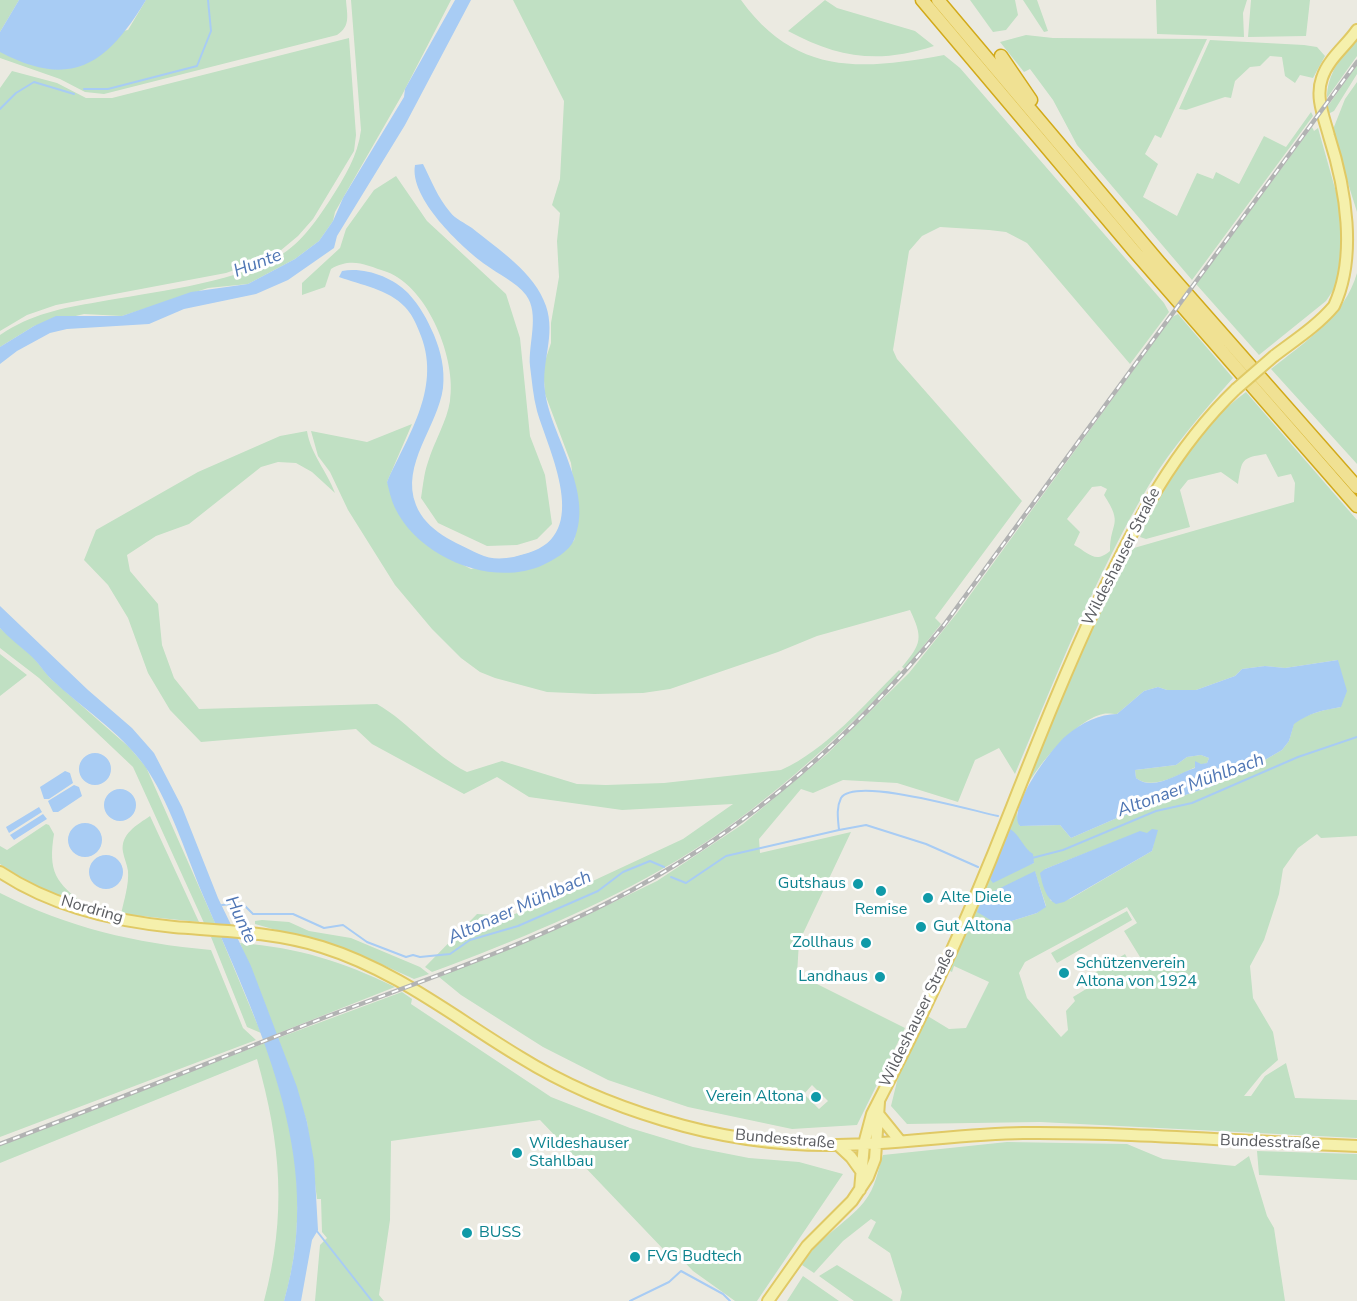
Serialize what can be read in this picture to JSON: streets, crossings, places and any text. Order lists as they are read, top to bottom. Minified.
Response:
{"streets":{"main road":["Wildeshauser Straße","Nordring","Bundesstraße"]},"crossings":[["Wildeshauser Straße","Bundesstraße"],["Nordring","Bundesstraße"]],"water":["Hunte","Altonaer Mühlbach"],"places":["Gutshaus","Remise","Alte Diele","Gut Altona","Zollhaus","Schützenverein Altona von 1924","Landhaus","Verein Altona","Wildeshauser Stahlbau","BUSS","FVG Budtech"]}
